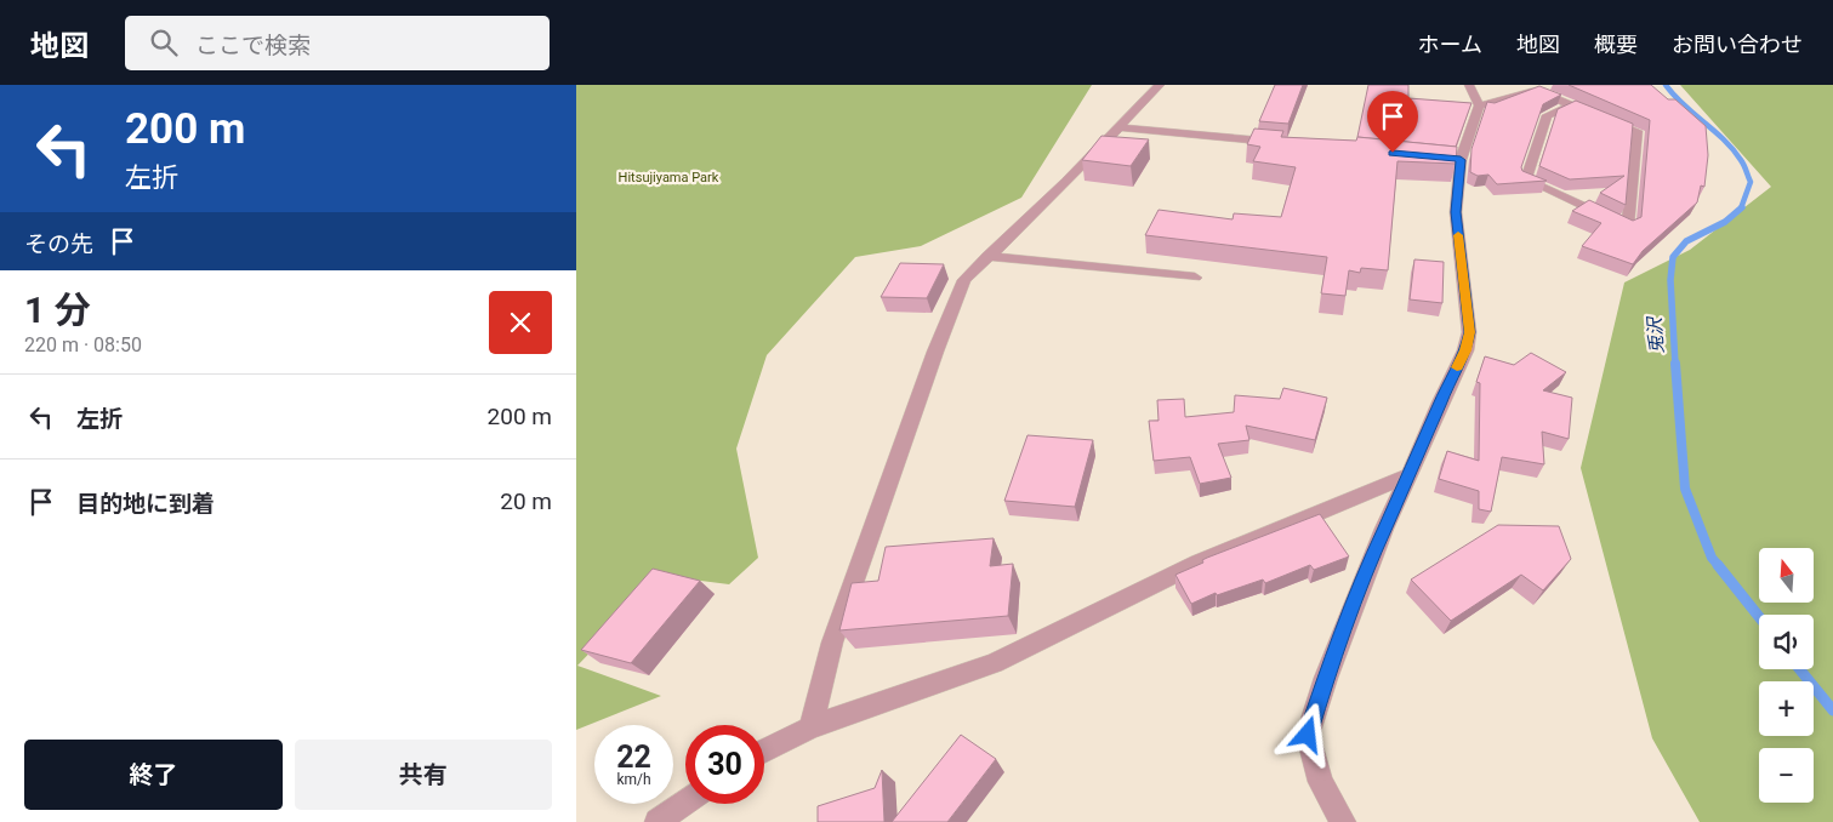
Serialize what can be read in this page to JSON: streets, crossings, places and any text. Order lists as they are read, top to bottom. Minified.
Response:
{"water":["兎沢"],"parks":["Hitsujiyama Park"],"north":"top","page":{"header":"地図","search":"ここで検索","nav":["ホーム","地図","概要","お問い合わせ"],"turn":["200 m","左折"],"then":"その先","heading":["1 分","220 m · 08:50"],"list":[{"name":"左折","value":"200 m"},{"name":"目的地に到着","value":"20 m"}],"map_buttons":["+","−"],"speed":"22 km/h","limit":"30","buttons":["終了","共有"]}}
